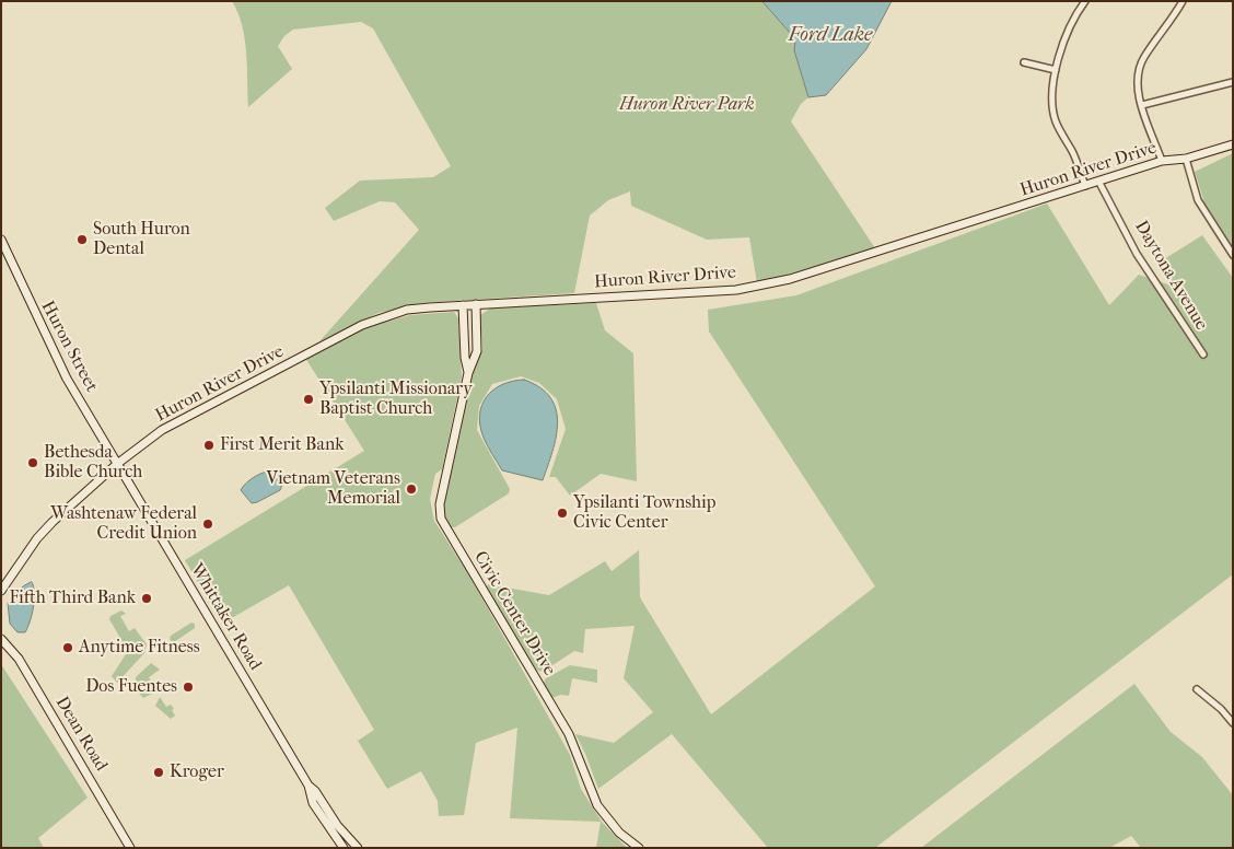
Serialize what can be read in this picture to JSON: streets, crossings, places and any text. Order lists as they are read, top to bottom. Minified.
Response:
{"streets":{"main road":["Huron River Drive","Huron Street","Civic Center Drive","Whittaker Road","Dean Road"],"street":["Daytona Avenue"]},"crossings":[["Huron River Drive","Daytona Avenue"],["Huron River Drive","Huron Street"],["Huron River Drive","Civic Center Drive"],["Huron River Drive","Whittaker Road"],["Huron Street","Whittaker Road"]],"water":["Ford Lake"],"parks":["Huron River Park"],"places":["South Huron Dental","Ypsilanti Missionary Baptist Church","First Merit Bank","Bethesda Bible Church","Vietnam Veterans Memorial","Ypsilanti Township Civic Center","Washtenaw Federal Credit Union","Fifth Third Bank","Anytime Fitness","Dos Fuentes","Kroger"]}
